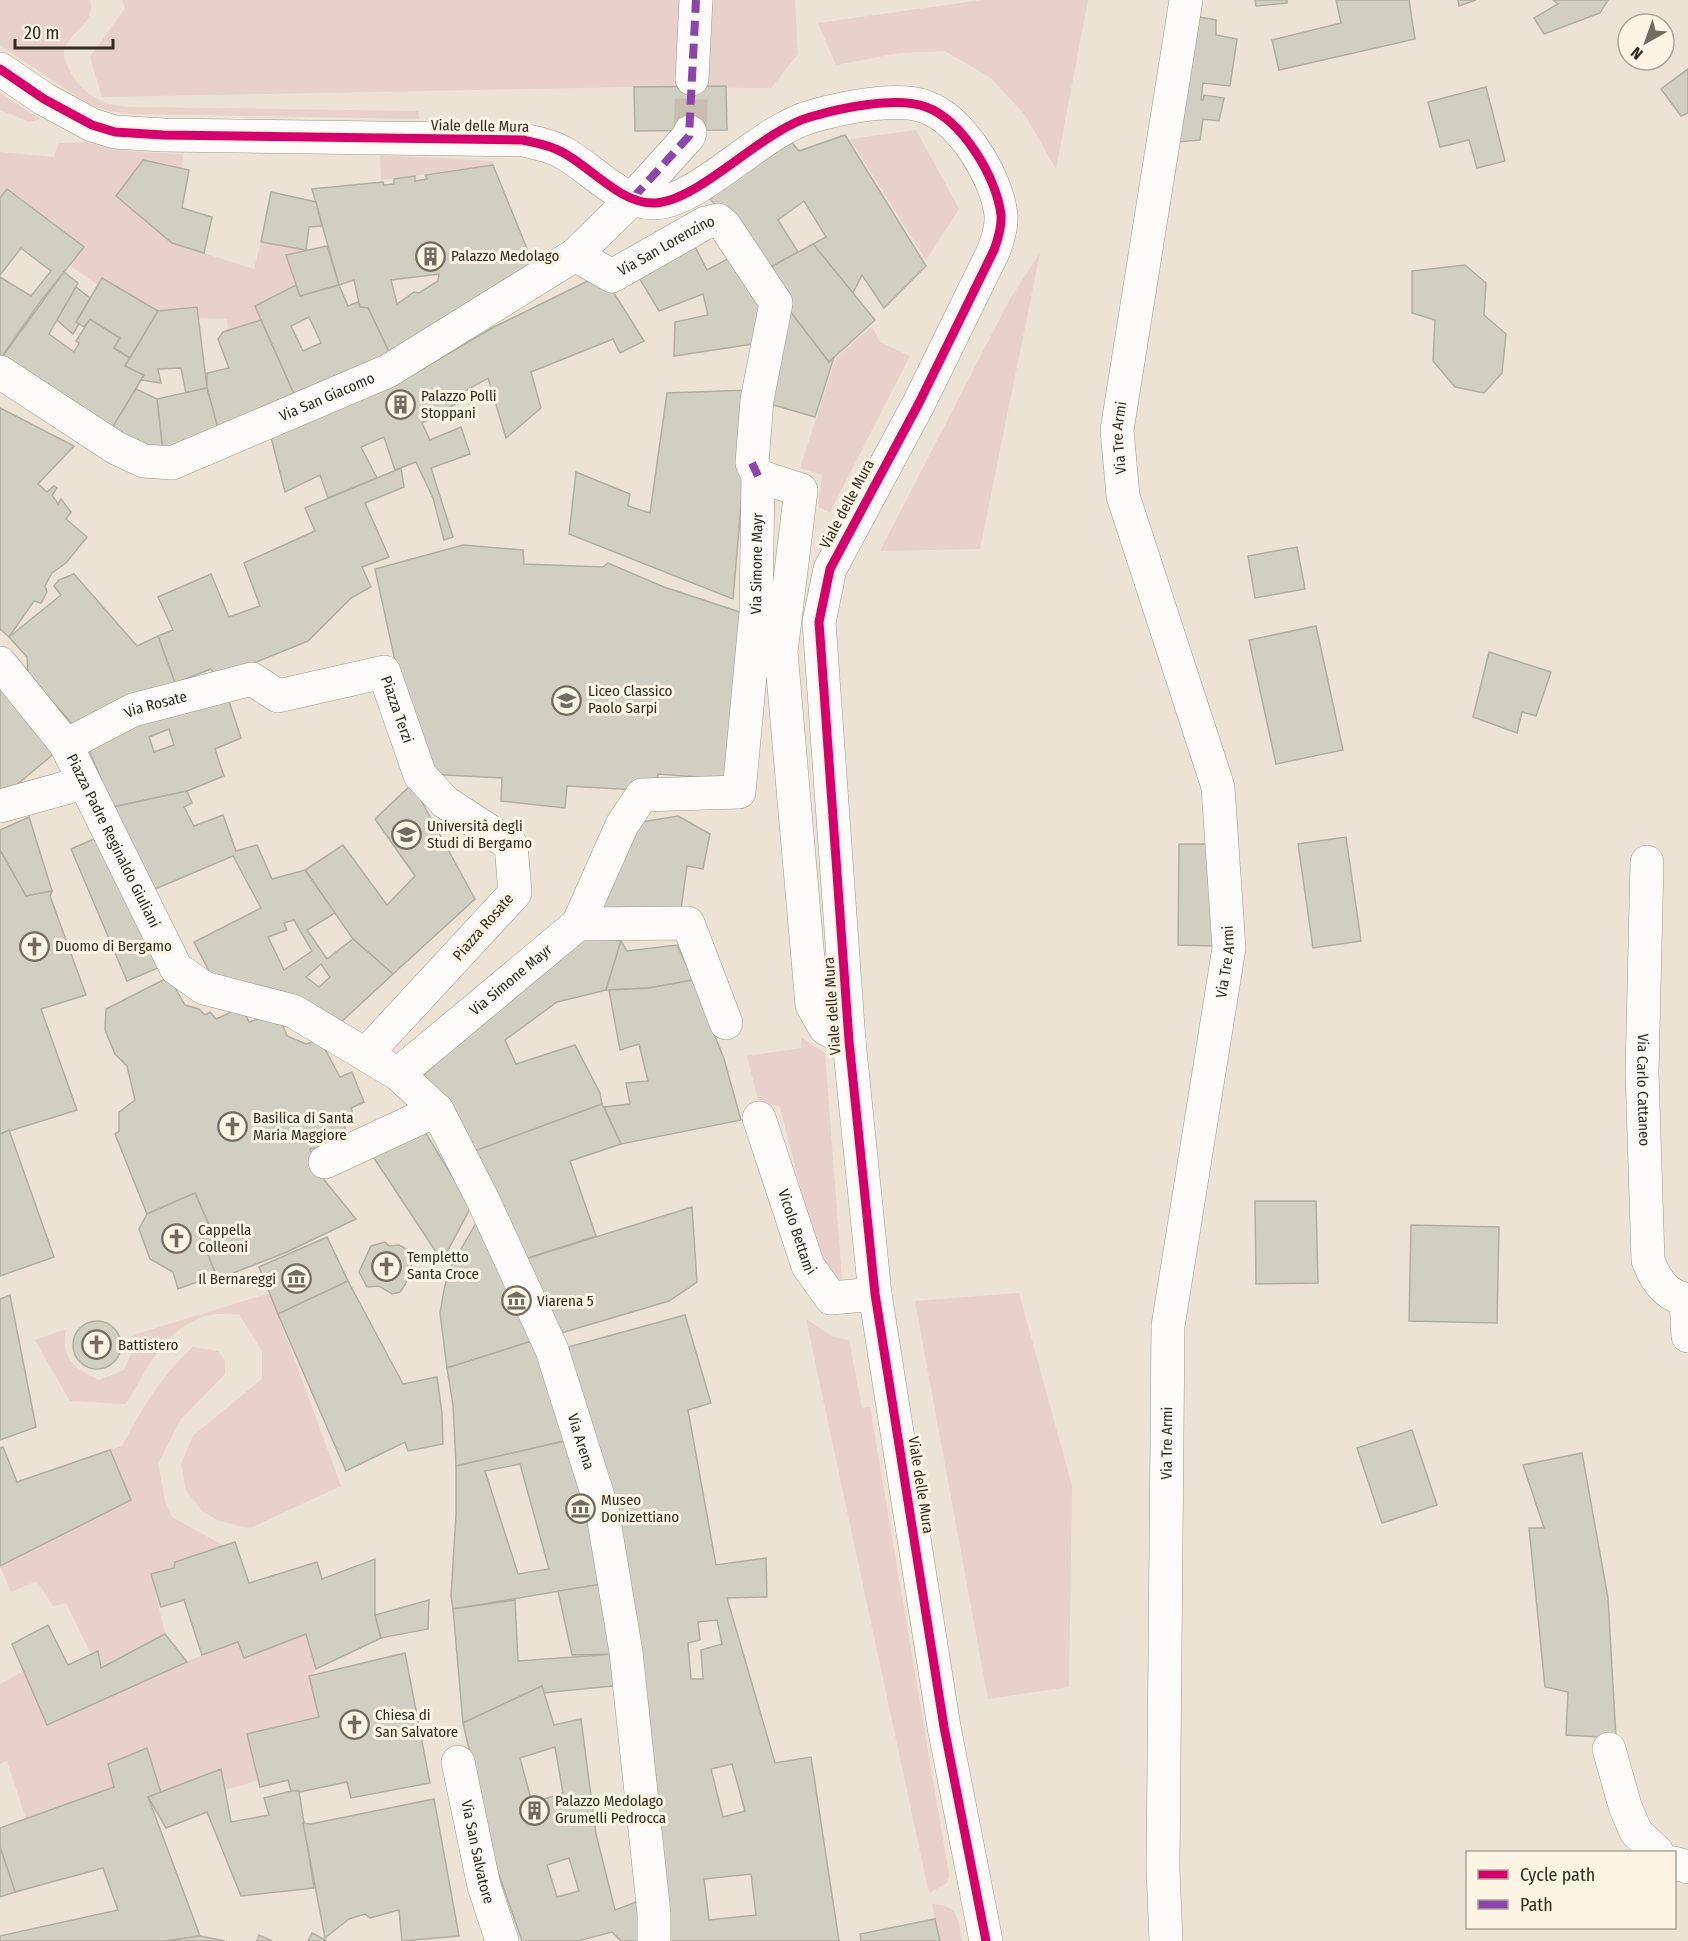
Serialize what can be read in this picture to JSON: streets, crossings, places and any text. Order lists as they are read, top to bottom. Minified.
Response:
{"streets":{"street":["Viale delle Mura","Via San Lorenzino","Via San Giacomo","Via Tre Armi","Via Simone Mayr","Via Rosate","Piazza Terzi","Piazza Padre Reginaldo Giuliani","Piazza Rosate","Via Carlo Cattaneo","Vicolo Bettami","Via Arena","Via San Salvatore"]},"crossings":[["Viale delle Mura","Via San Giacomo"],["Viale delle Mura","Via Simone Mayr"],["Viale delle Mura","Vicolo Bettami"],["Via San Lorenzino","Via San Giacomo"],["Via San Lorenzino","Via Simone Mayr"],["Via Simone Mayr","Via Arena"],["Via Rosate","Piazza Terzi"],["Via Rosate","Piazza Padre Reginaldo Giuliani"],["Piazza Terzi","Piazza Rosate"],["Piazza Padre Reginaldo Giuliani","Piazza Rosate"]],"places":{"building":["Palazzo Medolago","Palazzo Polli Stoppani","Palazzo Medolago Grumelli Pedrocca"],"school or university":["Liceo Classico Paolo Sarpi","Università degli Studi di Bergamo"],"church":["Duomo di Bergamo","Basilica di Santa Maria Maggiore","Cappella Colleoni","Templetto Santa Croce","Battistero","Chiesa di San Salvatore"],"museum":["Il Bernareggi","Viarena 5","Museo Donizettiano"]},"legend":["Cycle path","Path"],"scale_bar":"20 m","north":"bottom left"}
